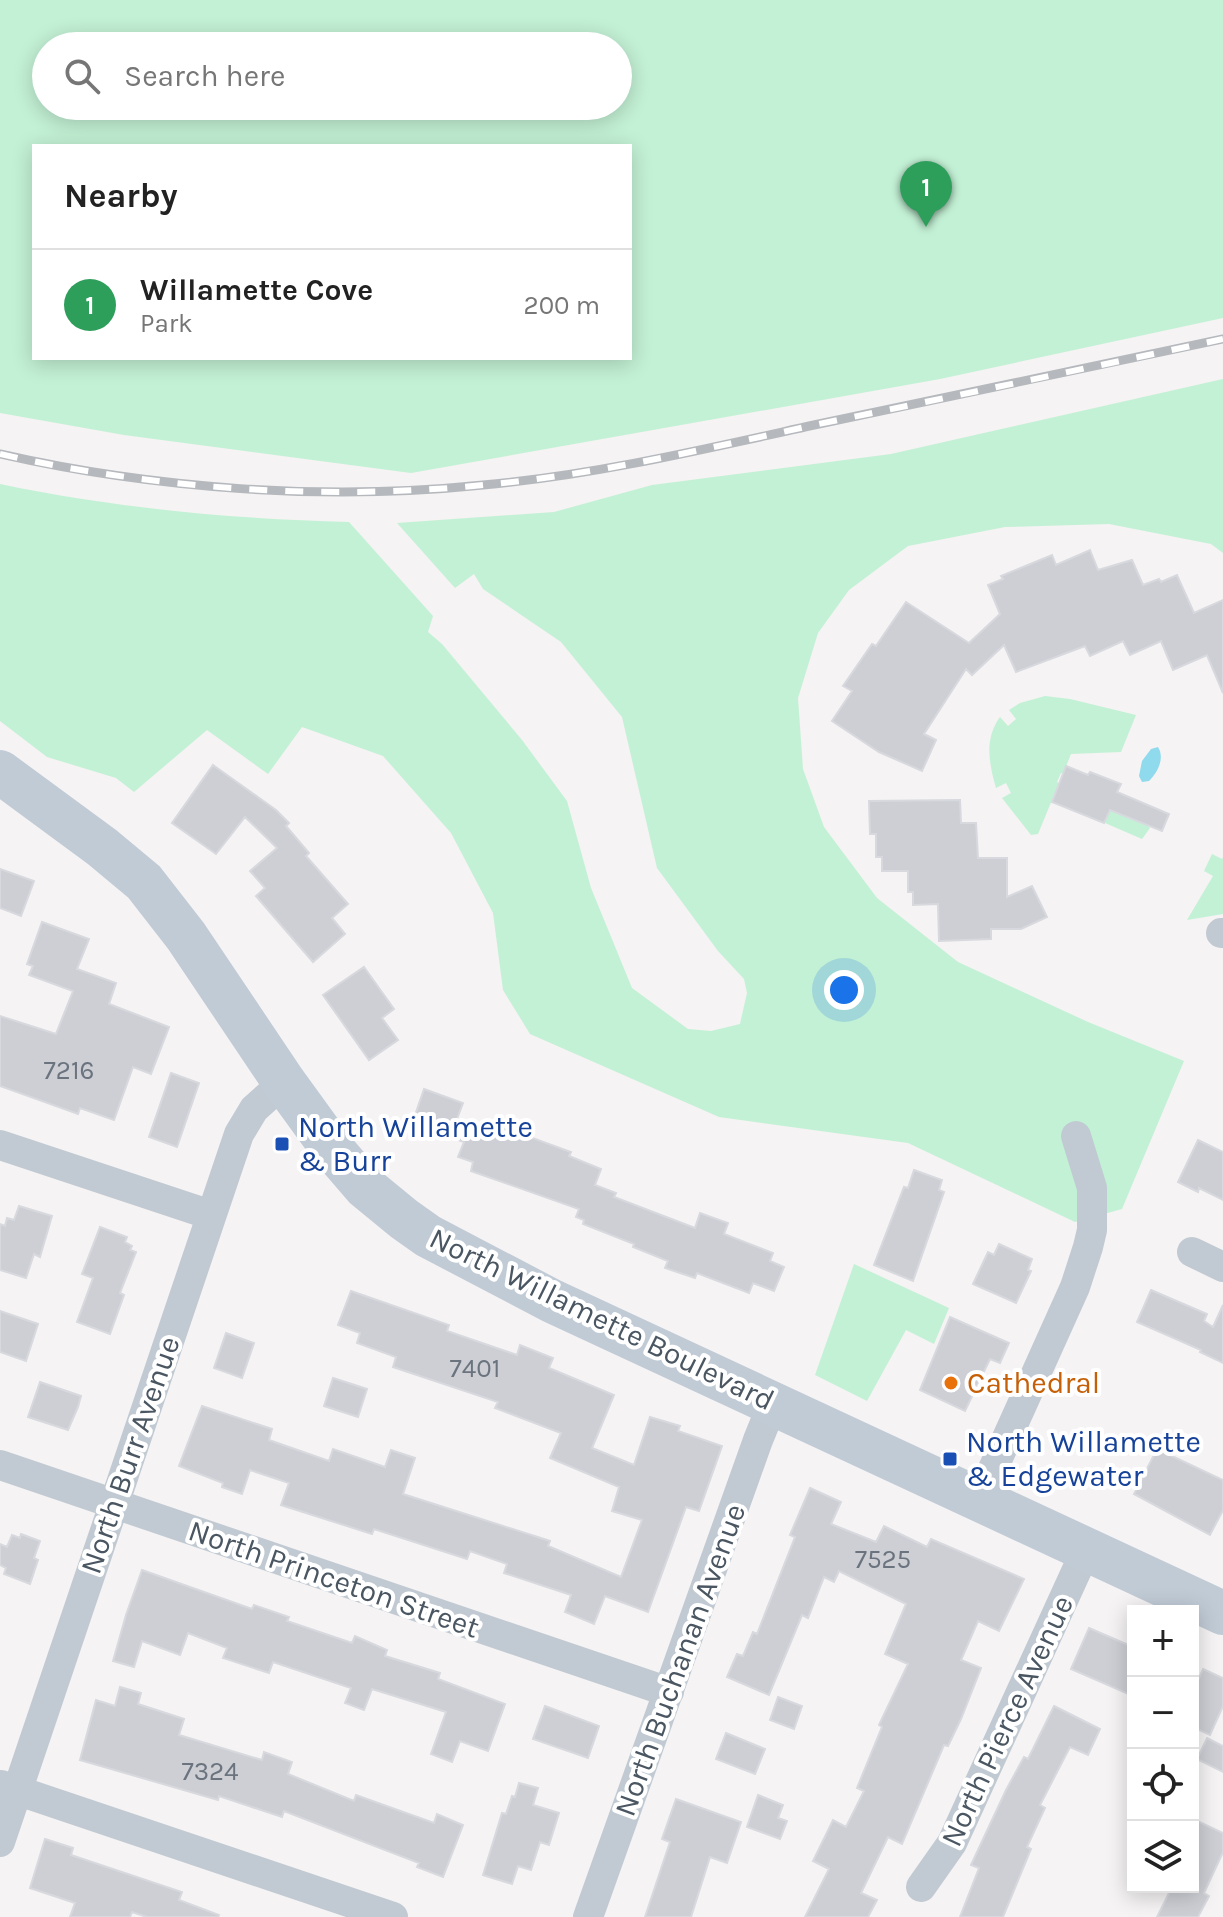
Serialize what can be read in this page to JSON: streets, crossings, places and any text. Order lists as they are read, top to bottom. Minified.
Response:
{"streets":{"main road":["North Willamette Boulevard"],"street":["North Burr Avenue","North Princeton Street","North Buchanan Avenue","North Pierce Avenue"]},"crossings":[["North Willamette Boulevard","North Burr Avenue"],["North Willamette Boulevard","North Buchanan Avenue"],["North Willamette Boulevard","North Pierce Avenue"],["North Burr Avenue","North Princeton Street"],["North Princeton Street","North Buchanan Avenue"]],"places":{"transit":["North Willamette & Burr","North Willamette & Edgewater"],"other":["Cathedral"]},"house_numbers":["7216","7401","7525","7324"],"page":{"search":"Search here","heading":"Nearby","pins":"1","list":[{"mark":"1","name":"Willamette Cove","note":"Park","value":"200 m"}],"map_buttons":["+","−"]}}
